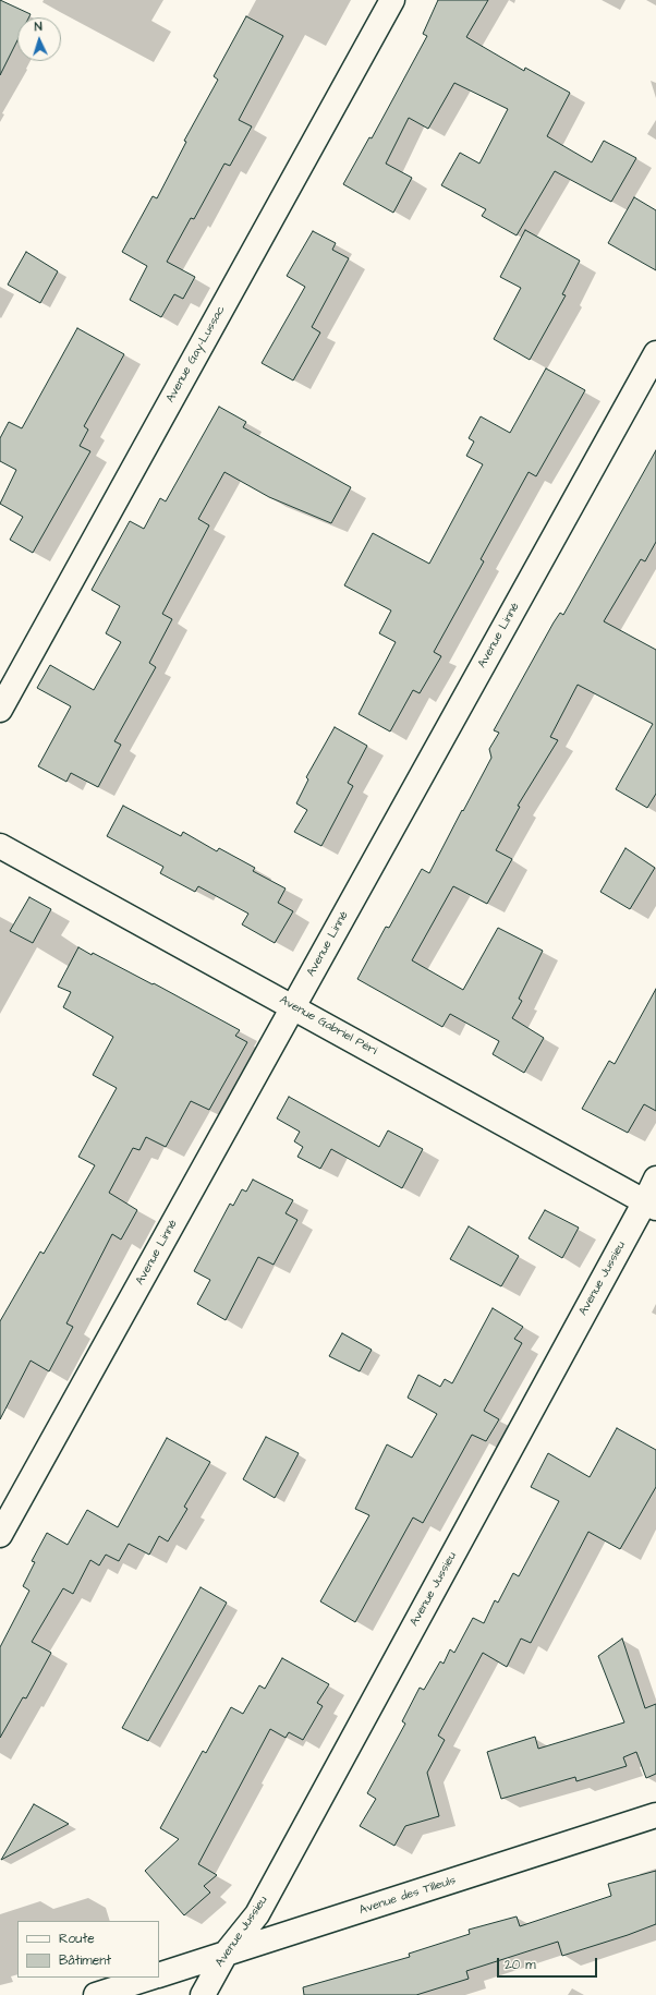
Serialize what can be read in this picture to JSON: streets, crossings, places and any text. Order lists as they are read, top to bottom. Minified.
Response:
{"streets":{"street":["Avenue Gay-Lussac","Avenue Linné","Avenue Gabriel Péri","Avenue Jussieu","Avenue des Tilleuls"]},"crossings":[["Avenue Linné","Avenue Gabriel Péri"],["Avenue Gabriel Péri","Avenue Jussieu"],["Avenue Jussieu","Avenue des Tilleuls"]],"legend":["Route","Bâtiment"],"scale_bar":"20 m","north":"top"}
